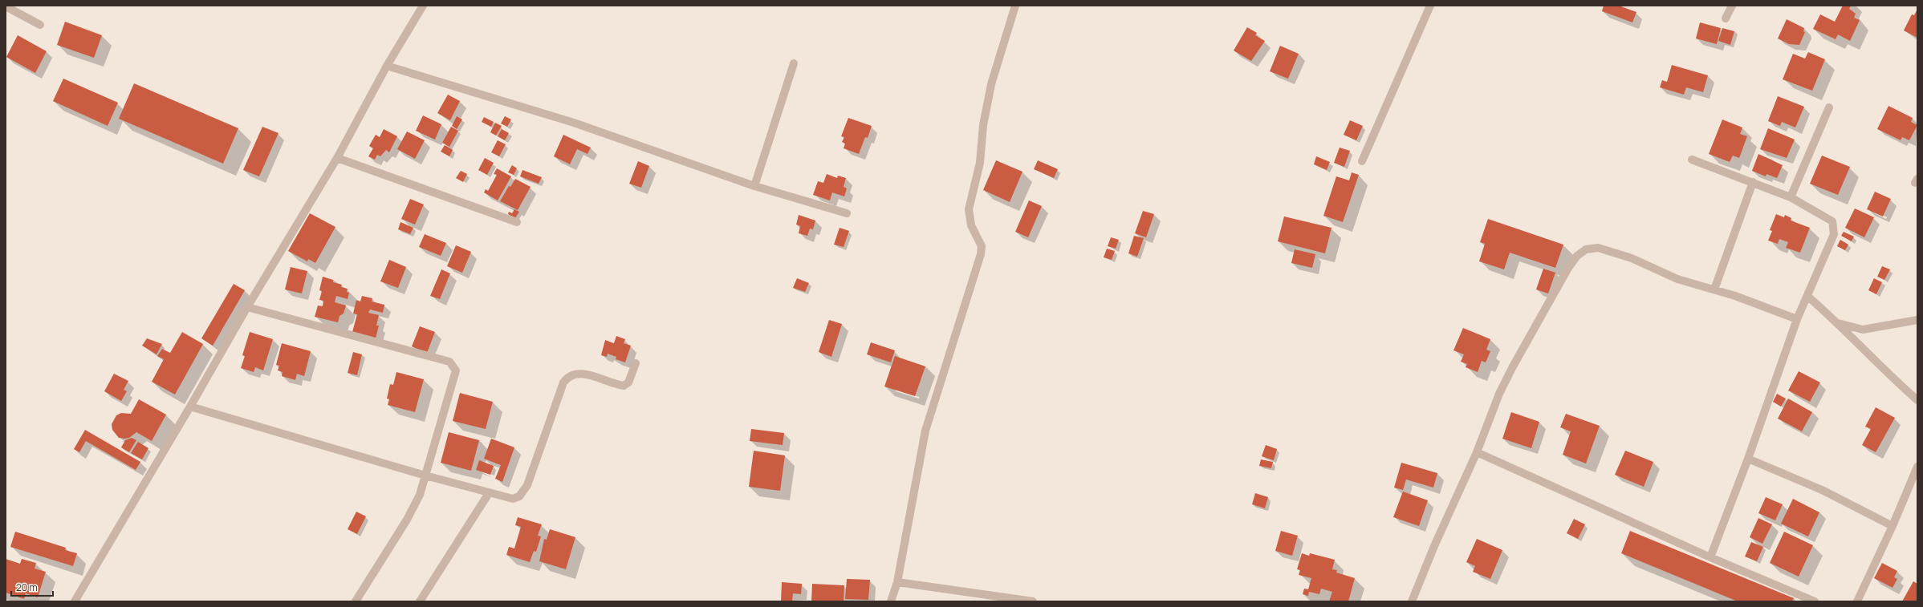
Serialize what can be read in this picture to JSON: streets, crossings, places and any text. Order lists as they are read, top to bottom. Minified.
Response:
{"scale_bar":"20 m"}
